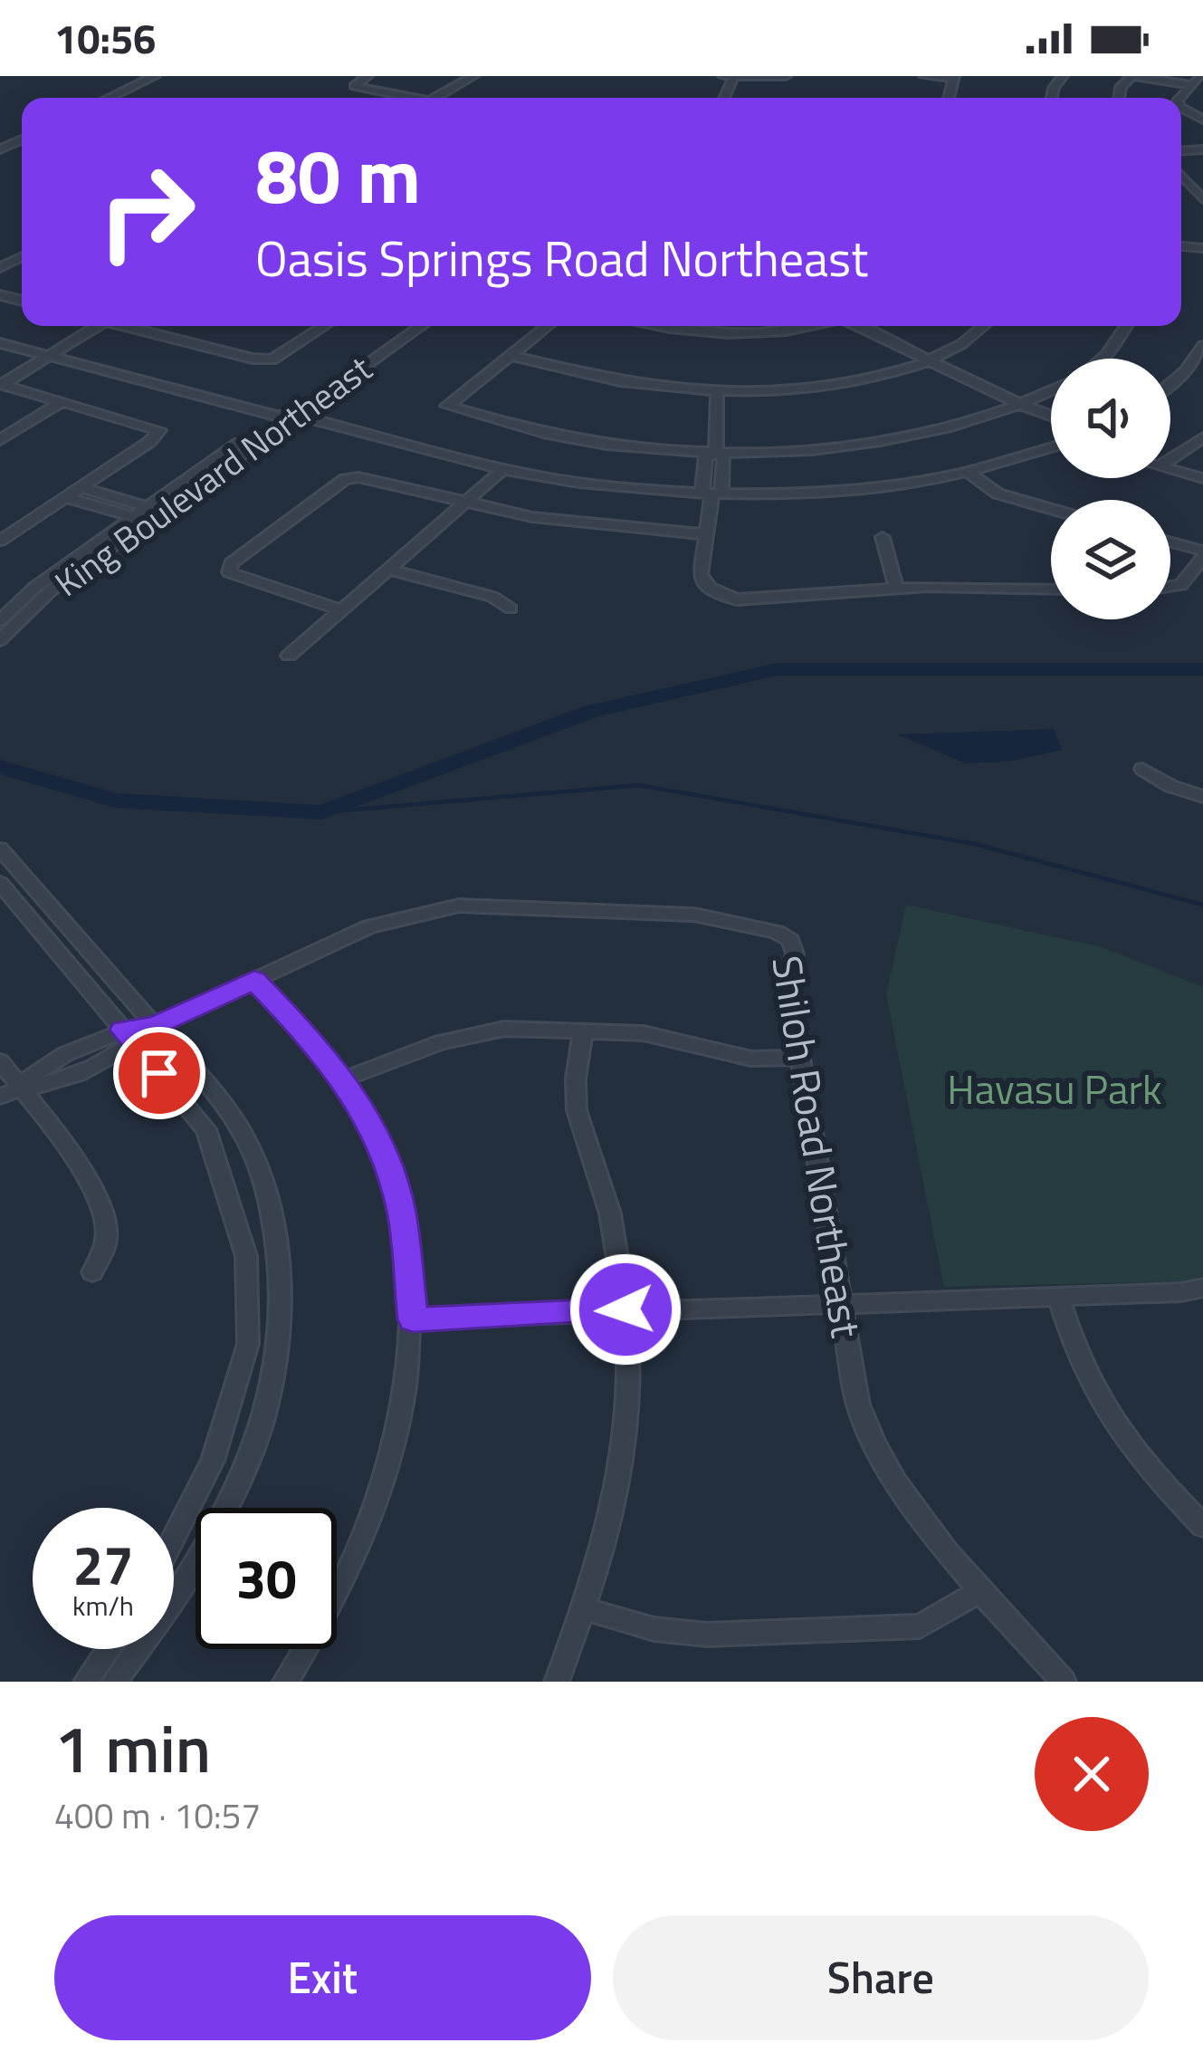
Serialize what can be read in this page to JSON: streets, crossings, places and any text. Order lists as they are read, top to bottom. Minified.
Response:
{"streets":{"street":["King Boulevard Northeast","Shiloh Road Northeast"]},"parks":["Havasu Park"],"page":{"status":"10:56","turn":["80 m","Oasis Springs Road Northeast"],"speed":"27 km/h","limit":"30","heading":["1 min","400 m · 10:57"],"buttons":["Exit","Share"]}}
